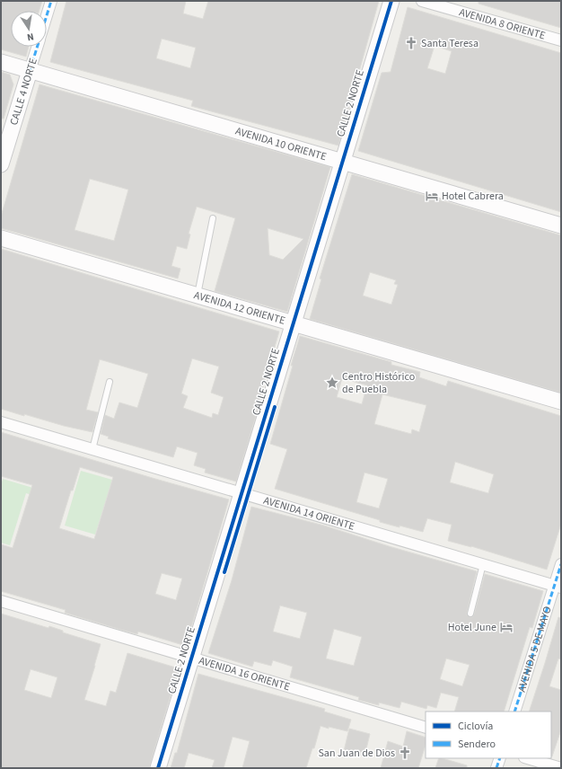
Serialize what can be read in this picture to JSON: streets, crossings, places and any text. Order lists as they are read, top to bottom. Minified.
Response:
{"streets":{"main road":["CALLE 4 NORTE","CALLE 2 NORTE","AVENIDA 10 ORIENTE","AVENIDA 12 ORIENTE"],"street":["AVENIDA 8 ORIENTE","AVENIDA 14 ORIENTE","AVENIDA 5 DE MAYO","AVENIDA 16 ORIENTE"]},"crossings":[["CALLE 4 NORTE","AVENIDA 10 ORIENTE"],["CALLE 2 NORTE","AVENIDA 10 ORIENTE"],["CALLE 2 NORTE","AVENIDA 12 ORIENTE"],["CALLE 2 NORTE","AVENIDA 14 ORIENTE"],["CALLE 2 NORTE","AVENIDA 16 ORIENTE"],["AVENIDA 14 ORIENTE","AVENIDA 5 DE MAYO"]],"places":{"church":["Santa Teresa","San Juan de Dios"],"hotel":["Hotel Cabrera","Hotel June"],"place":["Centro Histórico de Puebla"]},"legend":["Ciclovía","Sendero"],"north":"bottom"}
